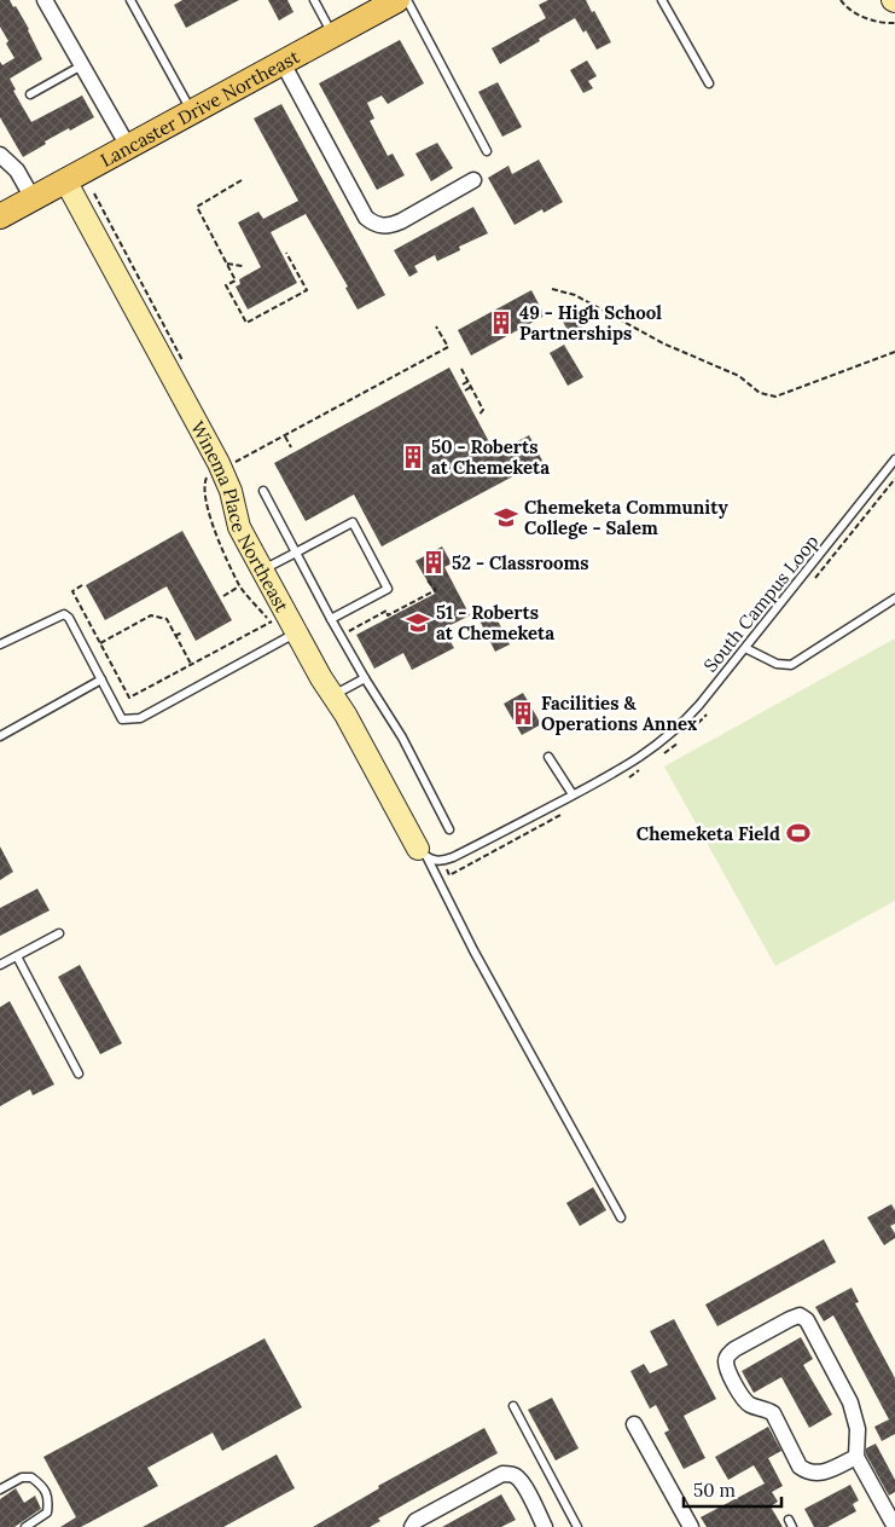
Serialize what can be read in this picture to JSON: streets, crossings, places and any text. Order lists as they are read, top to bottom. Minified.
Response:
{"streets":{"main road":["Lancaster Drive Northeast"],"street":["Winema Place Northeast"],"lane":["South Campus Loop"]},"crossings":[["Lancaster Drive Northeast","Winema Place Northeast"]],"places":{"building":["49 - High School Partnerships","50 - Roberts at Chemeketa","52 - Classrooms","Facilities & Operations Annex"],"school or university":["Chemeketa Community College - Salem","51 - Roberts at Chemeketa"],"sports":["Chemeketa Field"]},"scale_bar":"50 m"}
